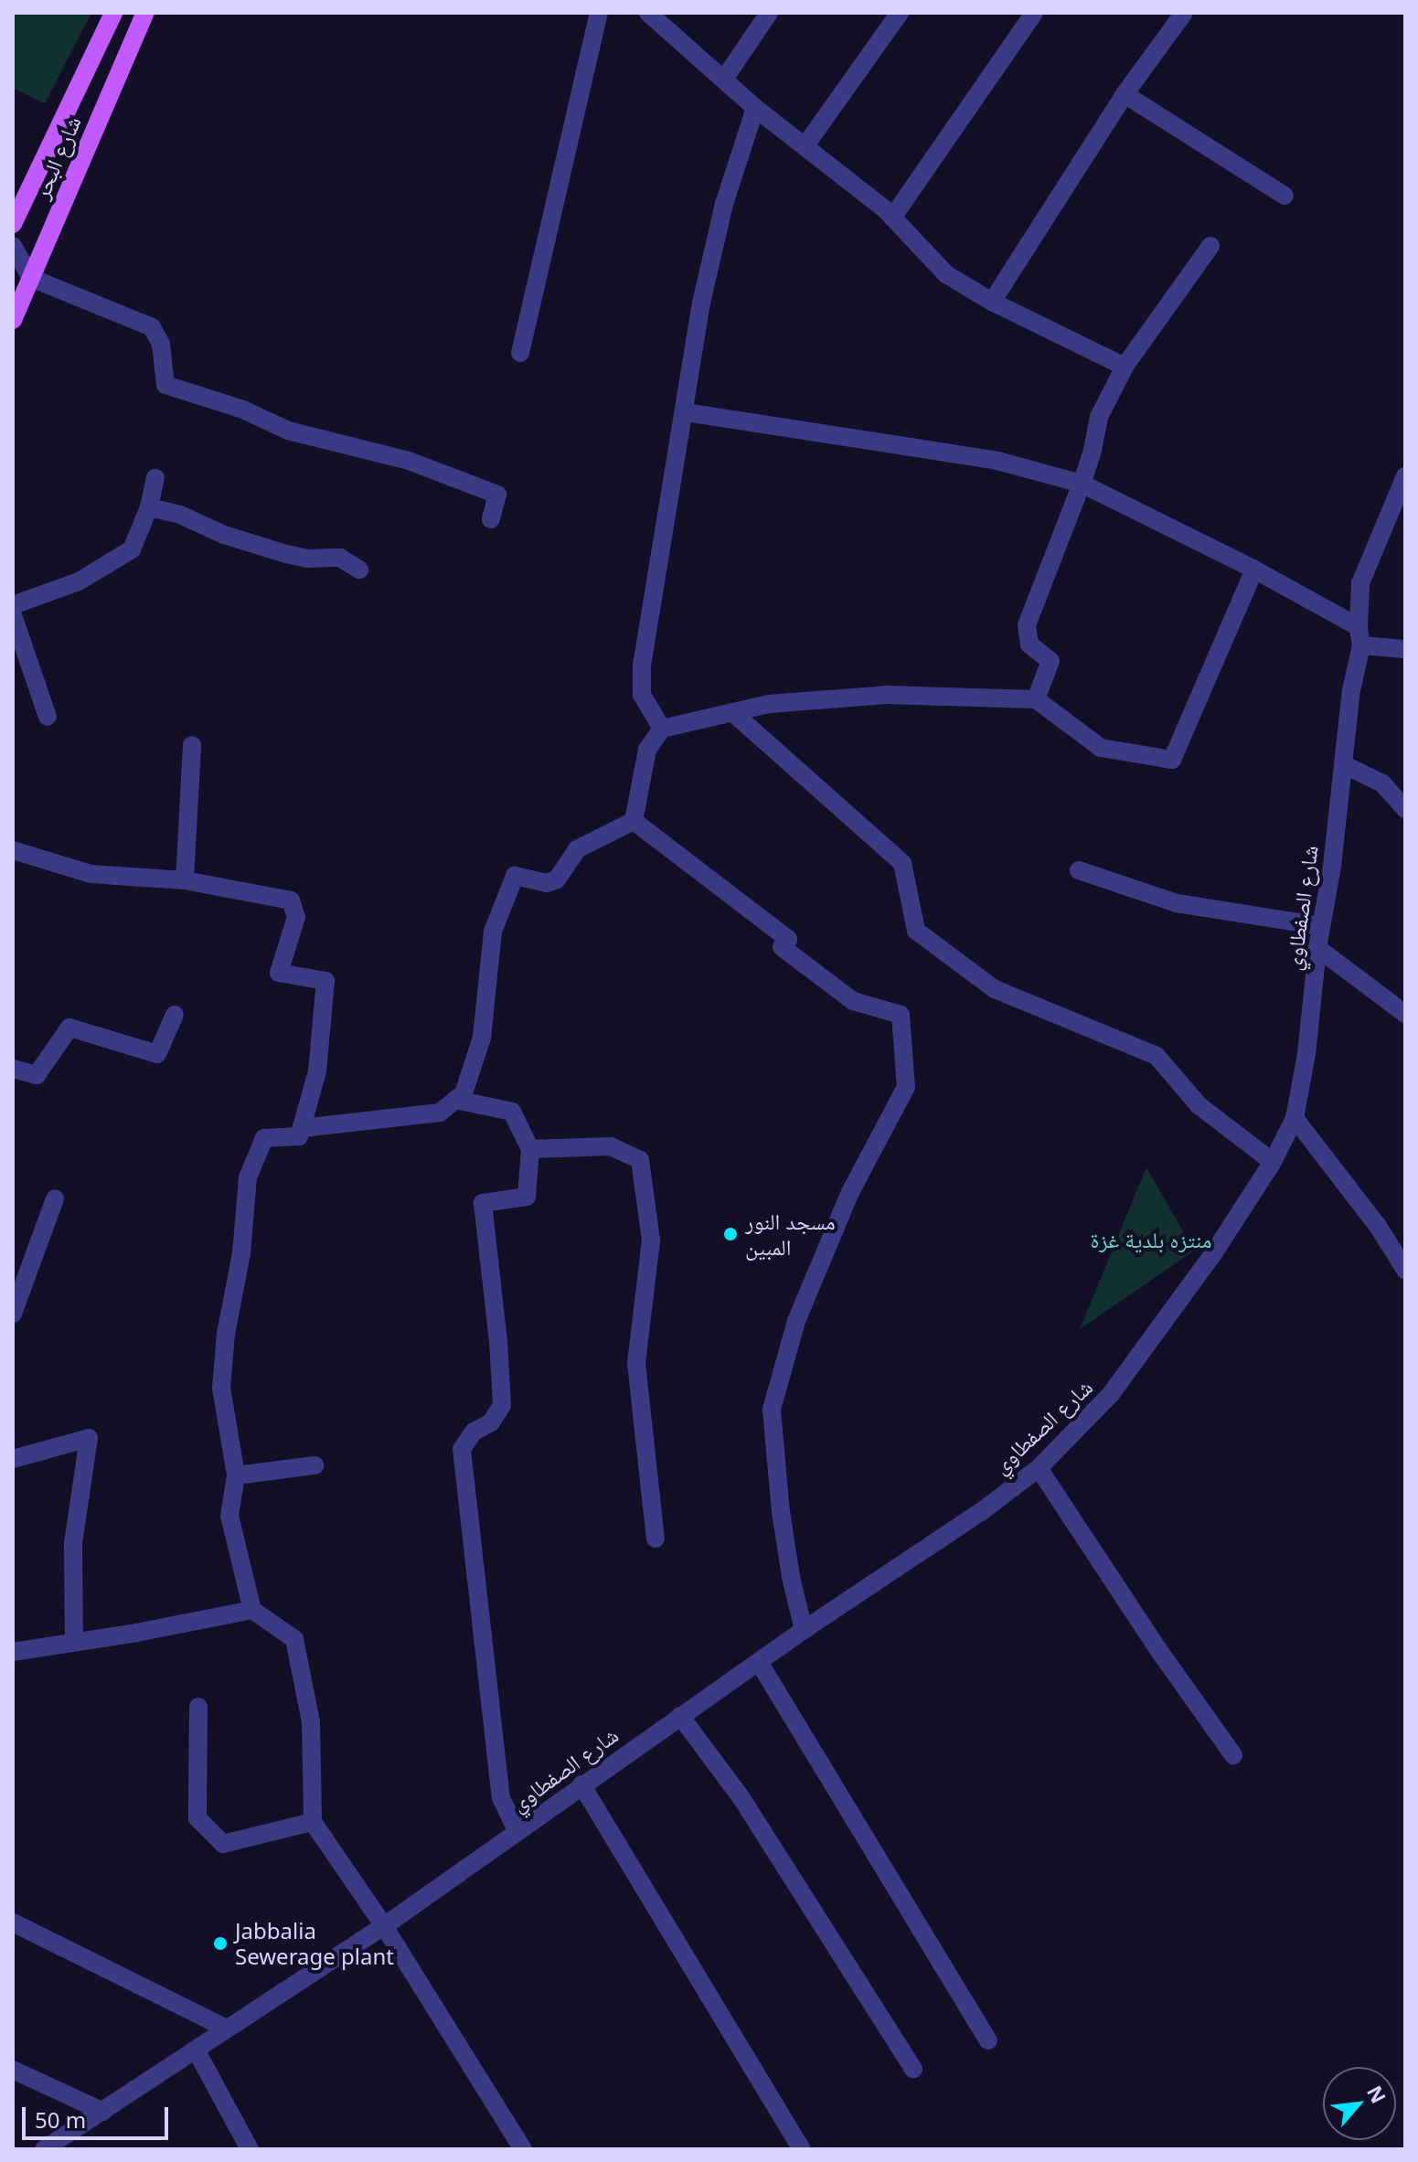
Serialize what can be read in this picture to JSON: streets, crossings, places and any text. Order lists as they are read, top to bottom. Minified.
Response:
{"streets":{"main road":["شارع البحر"],"street":["شارع الصفطاوي"]},"parks":["منتزه بلدية غزة"],"places":["مسجد النور المبين","Jabbalia Sewerage plant"],"scale_bar":"50 m","north":"top right"}
